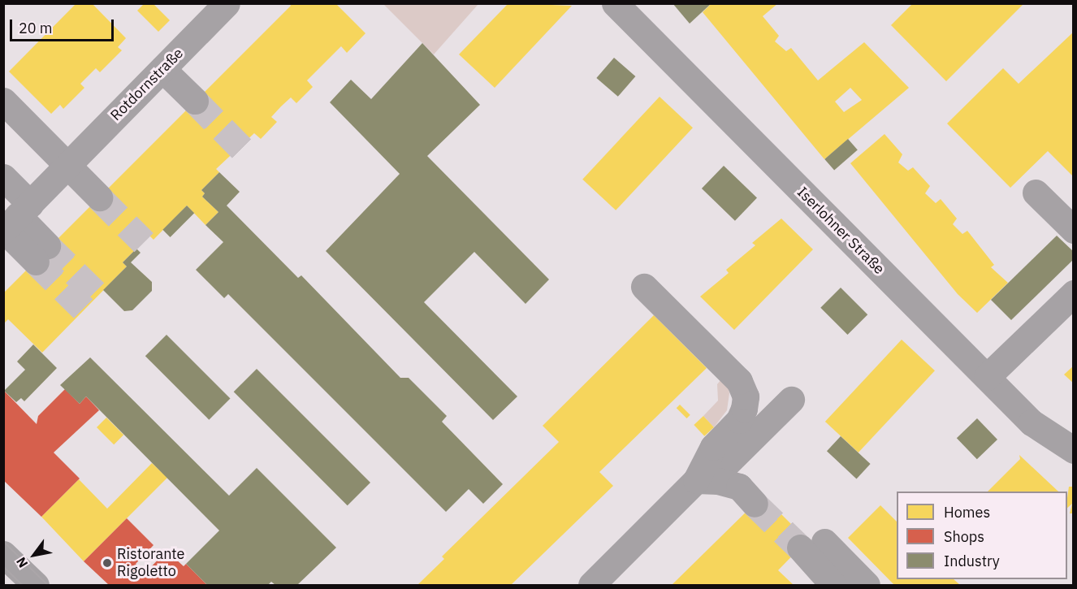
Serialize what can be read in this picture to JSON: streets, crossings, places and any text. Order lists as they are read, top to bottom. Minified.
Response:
{"streets":{"street":["Rotdornstraße","Iserlohner Straße"]},"places":["Ristorante Rigoletto"],"legend":["Homes","Shops","Industry"],"scale_bar":"20 m","north":"bottom left"}
